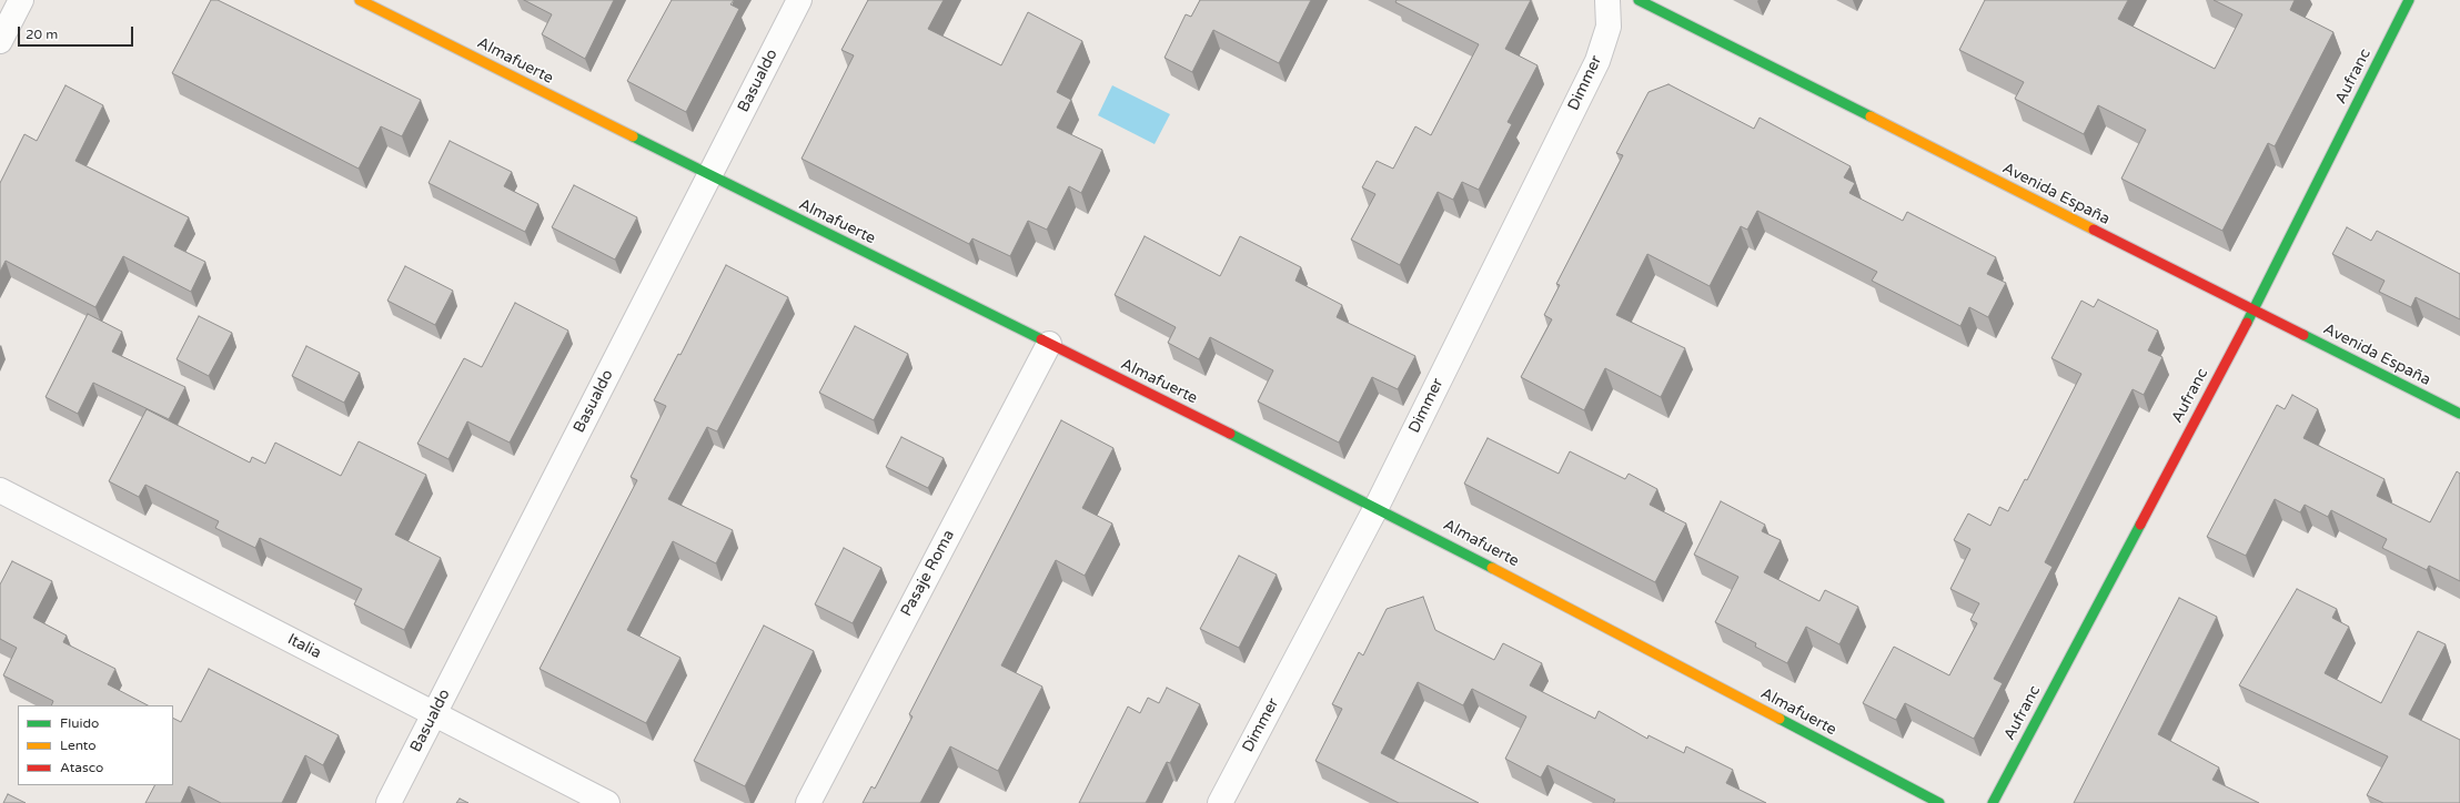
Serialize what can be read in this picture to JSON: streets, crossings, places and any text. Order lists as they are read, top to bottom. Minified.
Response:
{"streets":{"street":["Almafuerte","Aufranc","Basualdo","Dimmer","Avenida España","Pasaje Roma","Italia"]},"crossings":[["Almafuerte","Basualdo"],["Almafuerte","Dimmer"],["Almafuerte","Pasaje Roma"],["Aufranc","Avenida España"],["Basualdo","Italia"]],"legend":["Fluido","Lento","Atasco"],"scale_bar":"20 m"}
